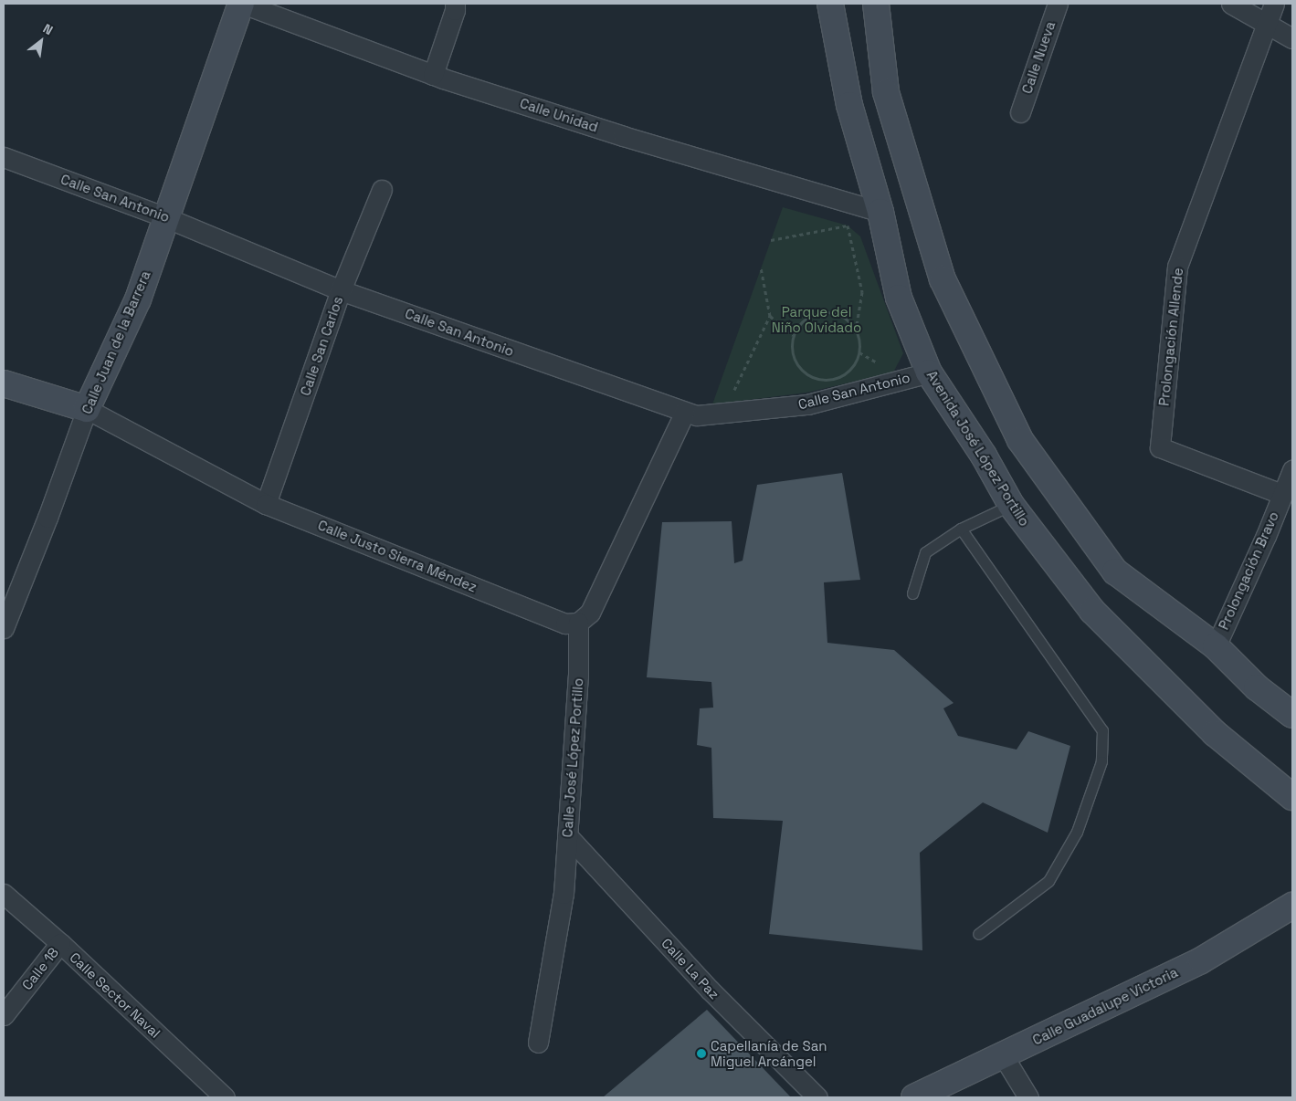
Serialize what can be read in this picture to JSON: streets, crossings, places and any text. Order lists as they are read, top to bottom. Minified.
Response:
{"streets":{"main road":["Calle Juan de la Barrera","Avenida José López Portillo","Calle Justo Sierra Méndez","Calle Guadalupe Victoria"],"street":["Calle Nueva","Calle Unidad","Calle San Antonio","Prolongación Allende","Calle San Carlos","Prolongación Bravo","Calle José López Portillo","Calle 18","Calle La Paz","Calle Sector Naval"]},"crossings":[["Calle Unidad","Calle Juan de la Barrera"],["Calle Unidad","Avenida José López Portillo"],["Calle San Antonio","Calle Juan de la Barrera"],["Calle San Antonio","Calle San Carlos"],["Calle San Antonio","Avenida José López Portillo"],["Prolongación Allende","Prolongación Bravo"],["Calle Juan de la Barrera","Calle Justo Sierra Méndez"],["Calle San Carlos","Calle Justo Sierra Méndez"],["Calle Justo Sierra Méndez","Calle José López Portillo"],["Calle José López Portillo","Calle La Paz"],["Calle 18","Calle Sector Naval"]],"parks":["Parque del Niño Olvidado"],"places":["Capellanía de San Miguel Arcángel"],"north":"top right"}
